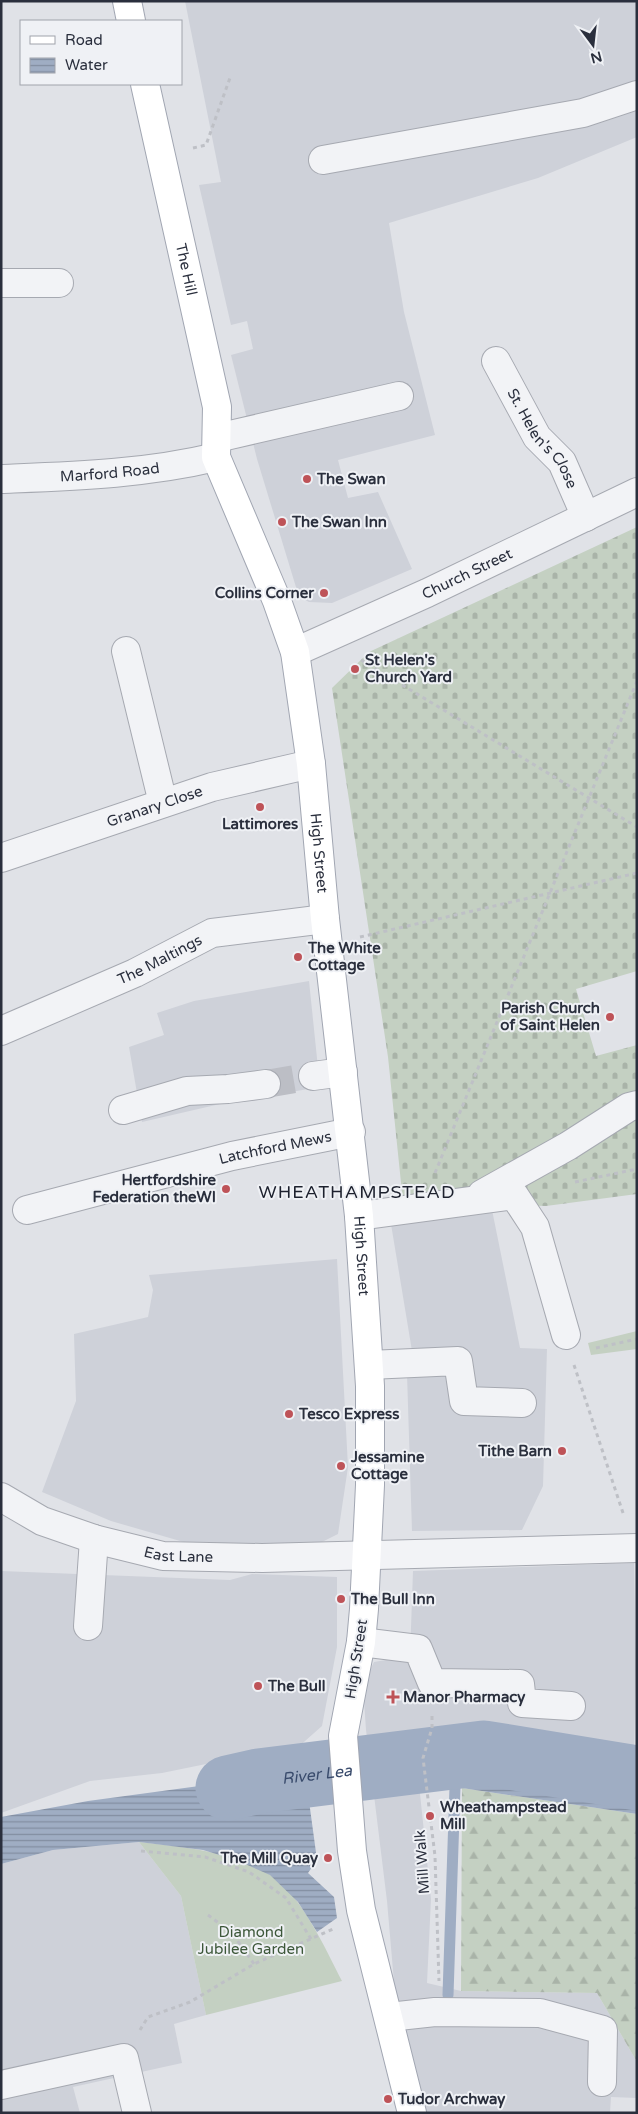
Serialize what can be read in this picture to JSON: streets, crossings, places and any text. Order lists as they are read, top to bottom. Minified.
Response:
{"streets":{"main road":["The Hill","High Street"],"street":["St. Helen's Close","Marford Road","Church Street","Granary Close","The Maltings","Latchford Mews","East Lane"],"path":["Mill Walk"]},"crossings":[["The Hill","Marford Road"],["The Hill","High Street"],["St. Helen's Close","Church Street"],["Marford Road","High Street"],["Church Street","High Street"],["Granary Close","High Street"],["High Street","The Maltings"],["High Street","Latchford Mews"],["High Street","East Lane"]],"districts":["WHEATHAMPSTEAD"],"water":["River Lea"],"parks":["Diamond Jubilee Garden"],"places":{"other":["The Swan","The Swan Inn","Collins Corner","St Helen's Church Yard","Lattimores","The White Cottage","Parish Church of Saint Helen","Hertfordshire Federation theWI","Tesco Express","Tithe Barn","Jessamine Cottage","The Bull Inn","The Bull","Wheathampstead Mill","The Mill Quay","Tudor Archway"],"health":["Manor Pharmacy"]},"legend":["Road","Water"],"north":"bottom"}
